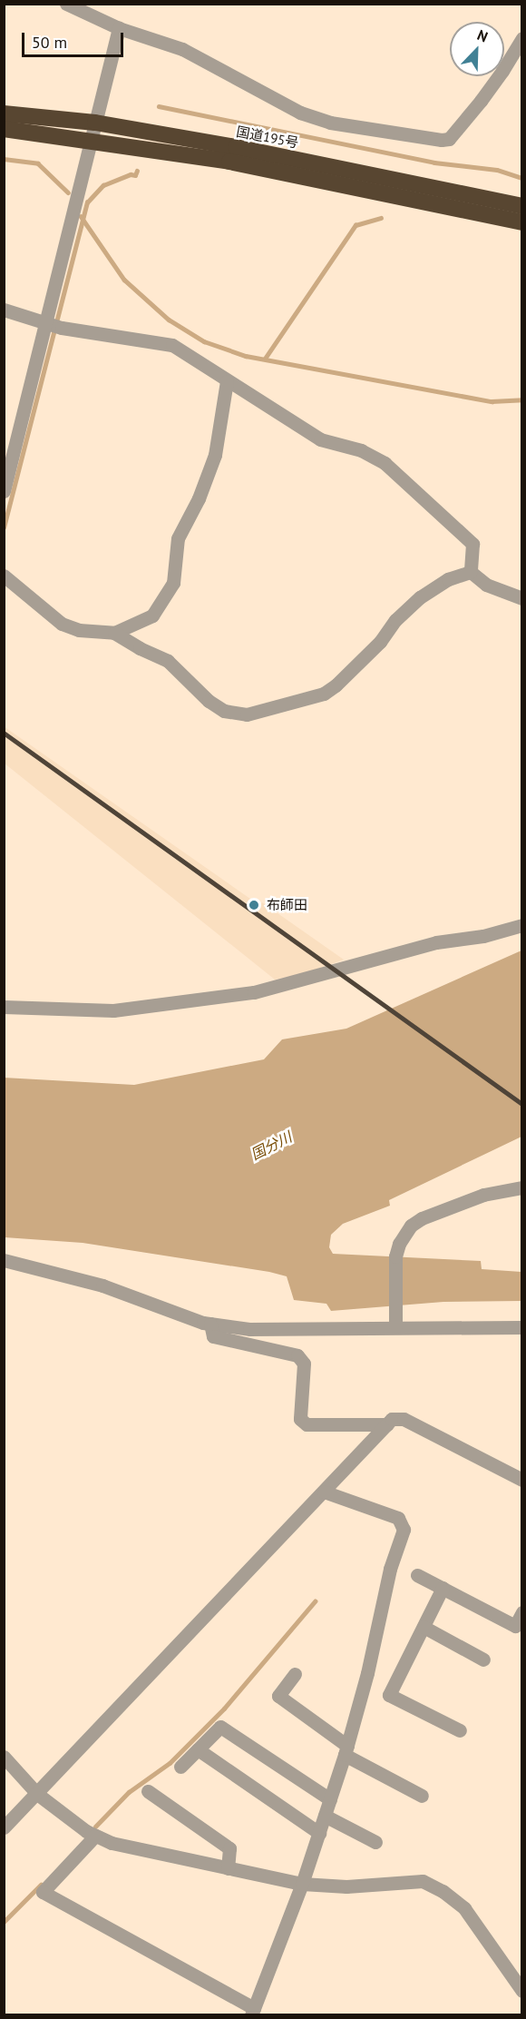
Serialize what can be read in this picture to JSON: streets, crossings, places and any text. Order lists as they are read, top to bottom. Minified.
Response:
{"streets":{"highway":["国道195号"]},"water":["国分川"],"places":["布師田"],"scale_bar":"50 m","north":"top right"}
